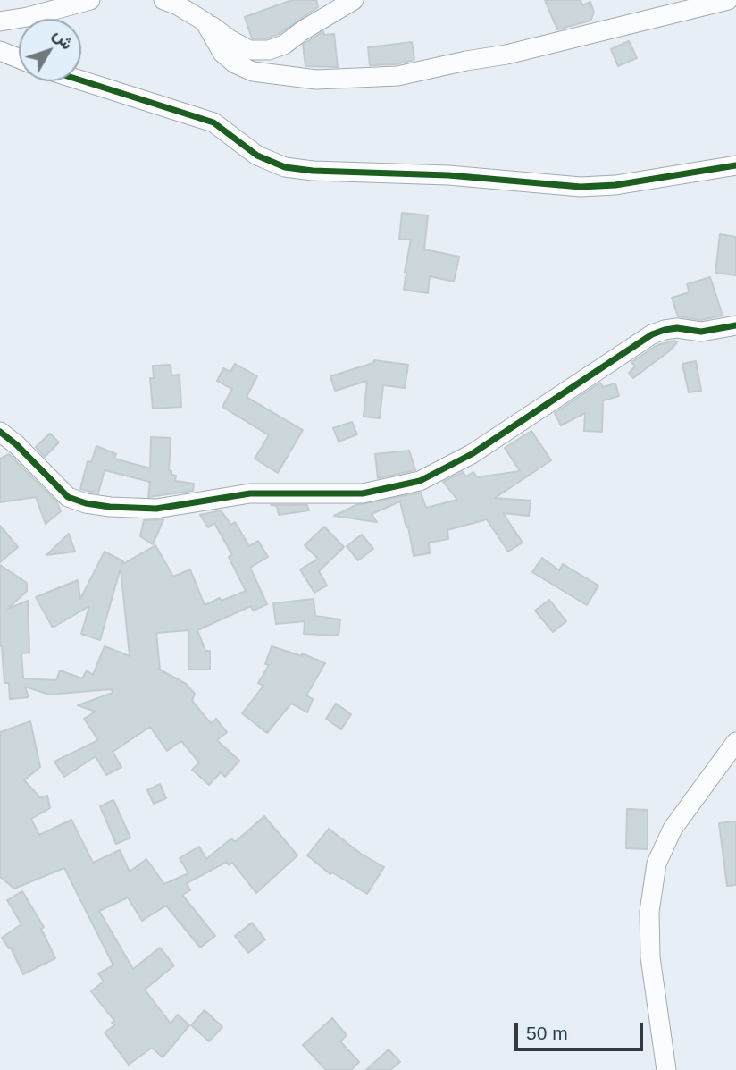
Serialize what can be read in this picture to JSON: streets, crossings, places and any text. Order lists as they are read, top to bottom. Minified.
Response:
{"scale_bar":"50 m","north":"top right"}
